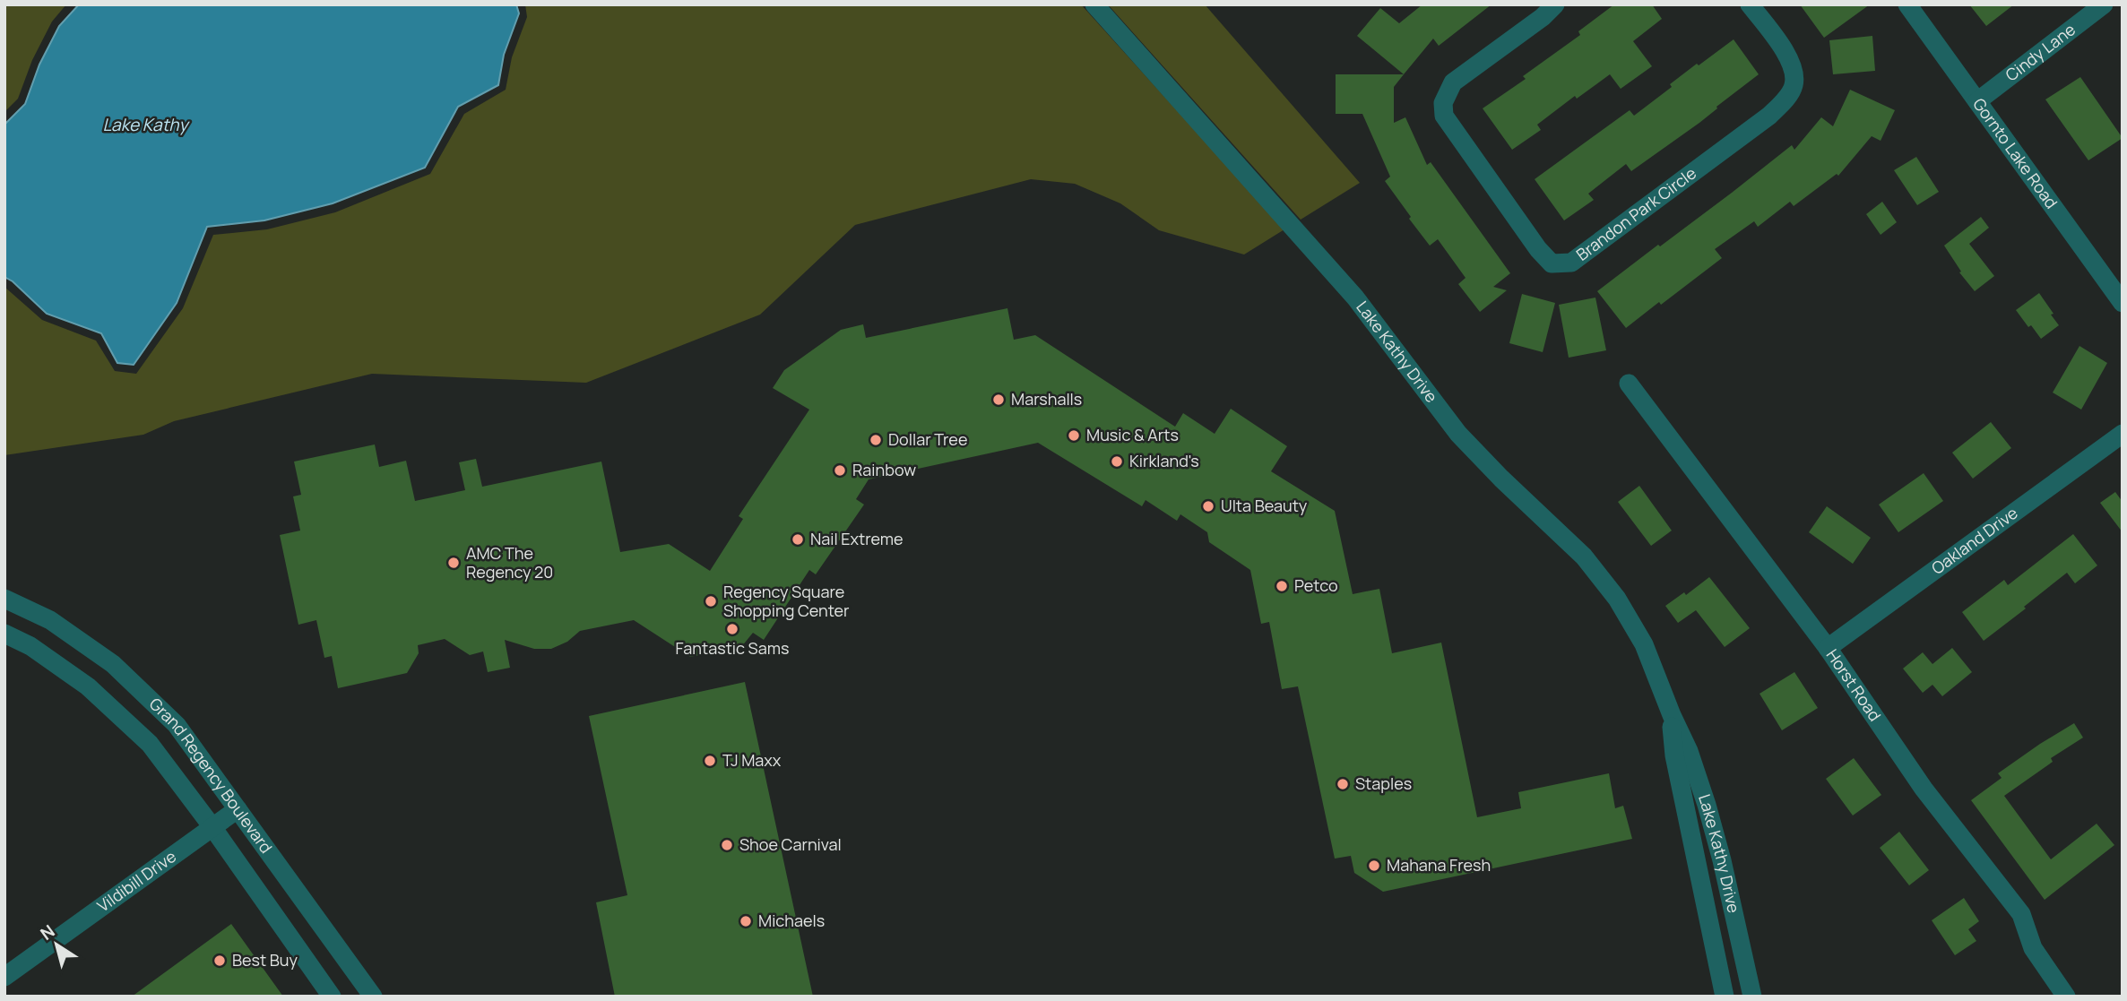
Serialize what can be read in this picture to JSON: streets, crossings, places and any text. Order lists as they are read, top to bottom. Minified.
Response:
{"streets":{"street":["Cindy Lane","Gornto Lake Road","Brandon Park Circle","Lake Kathy Drive","Oakland Drive","Horst Road","Grand Regency Boulevard","Vildibill Drive"]},"crossings":[["Cindy Lane","Gornto Lake Road"],["Oakland Drive","Horst Road"],["Grand Regency Boulevard","Vildibill Drive"]],"water":["Lake Kathy"],"places":["Marshalls","Music & Arts","Dollar Tree","Kirkland's","Rainbow","Ulta Beauty","Nail Extreme","AMC The Regency 20","Petco","Regency Square Shopping Center","Fantastic Sams","TJ Maxx","Staples","Shoe Carnival","Mahana Fresh","Michaels","Best Buy"],"north":"top left"}
